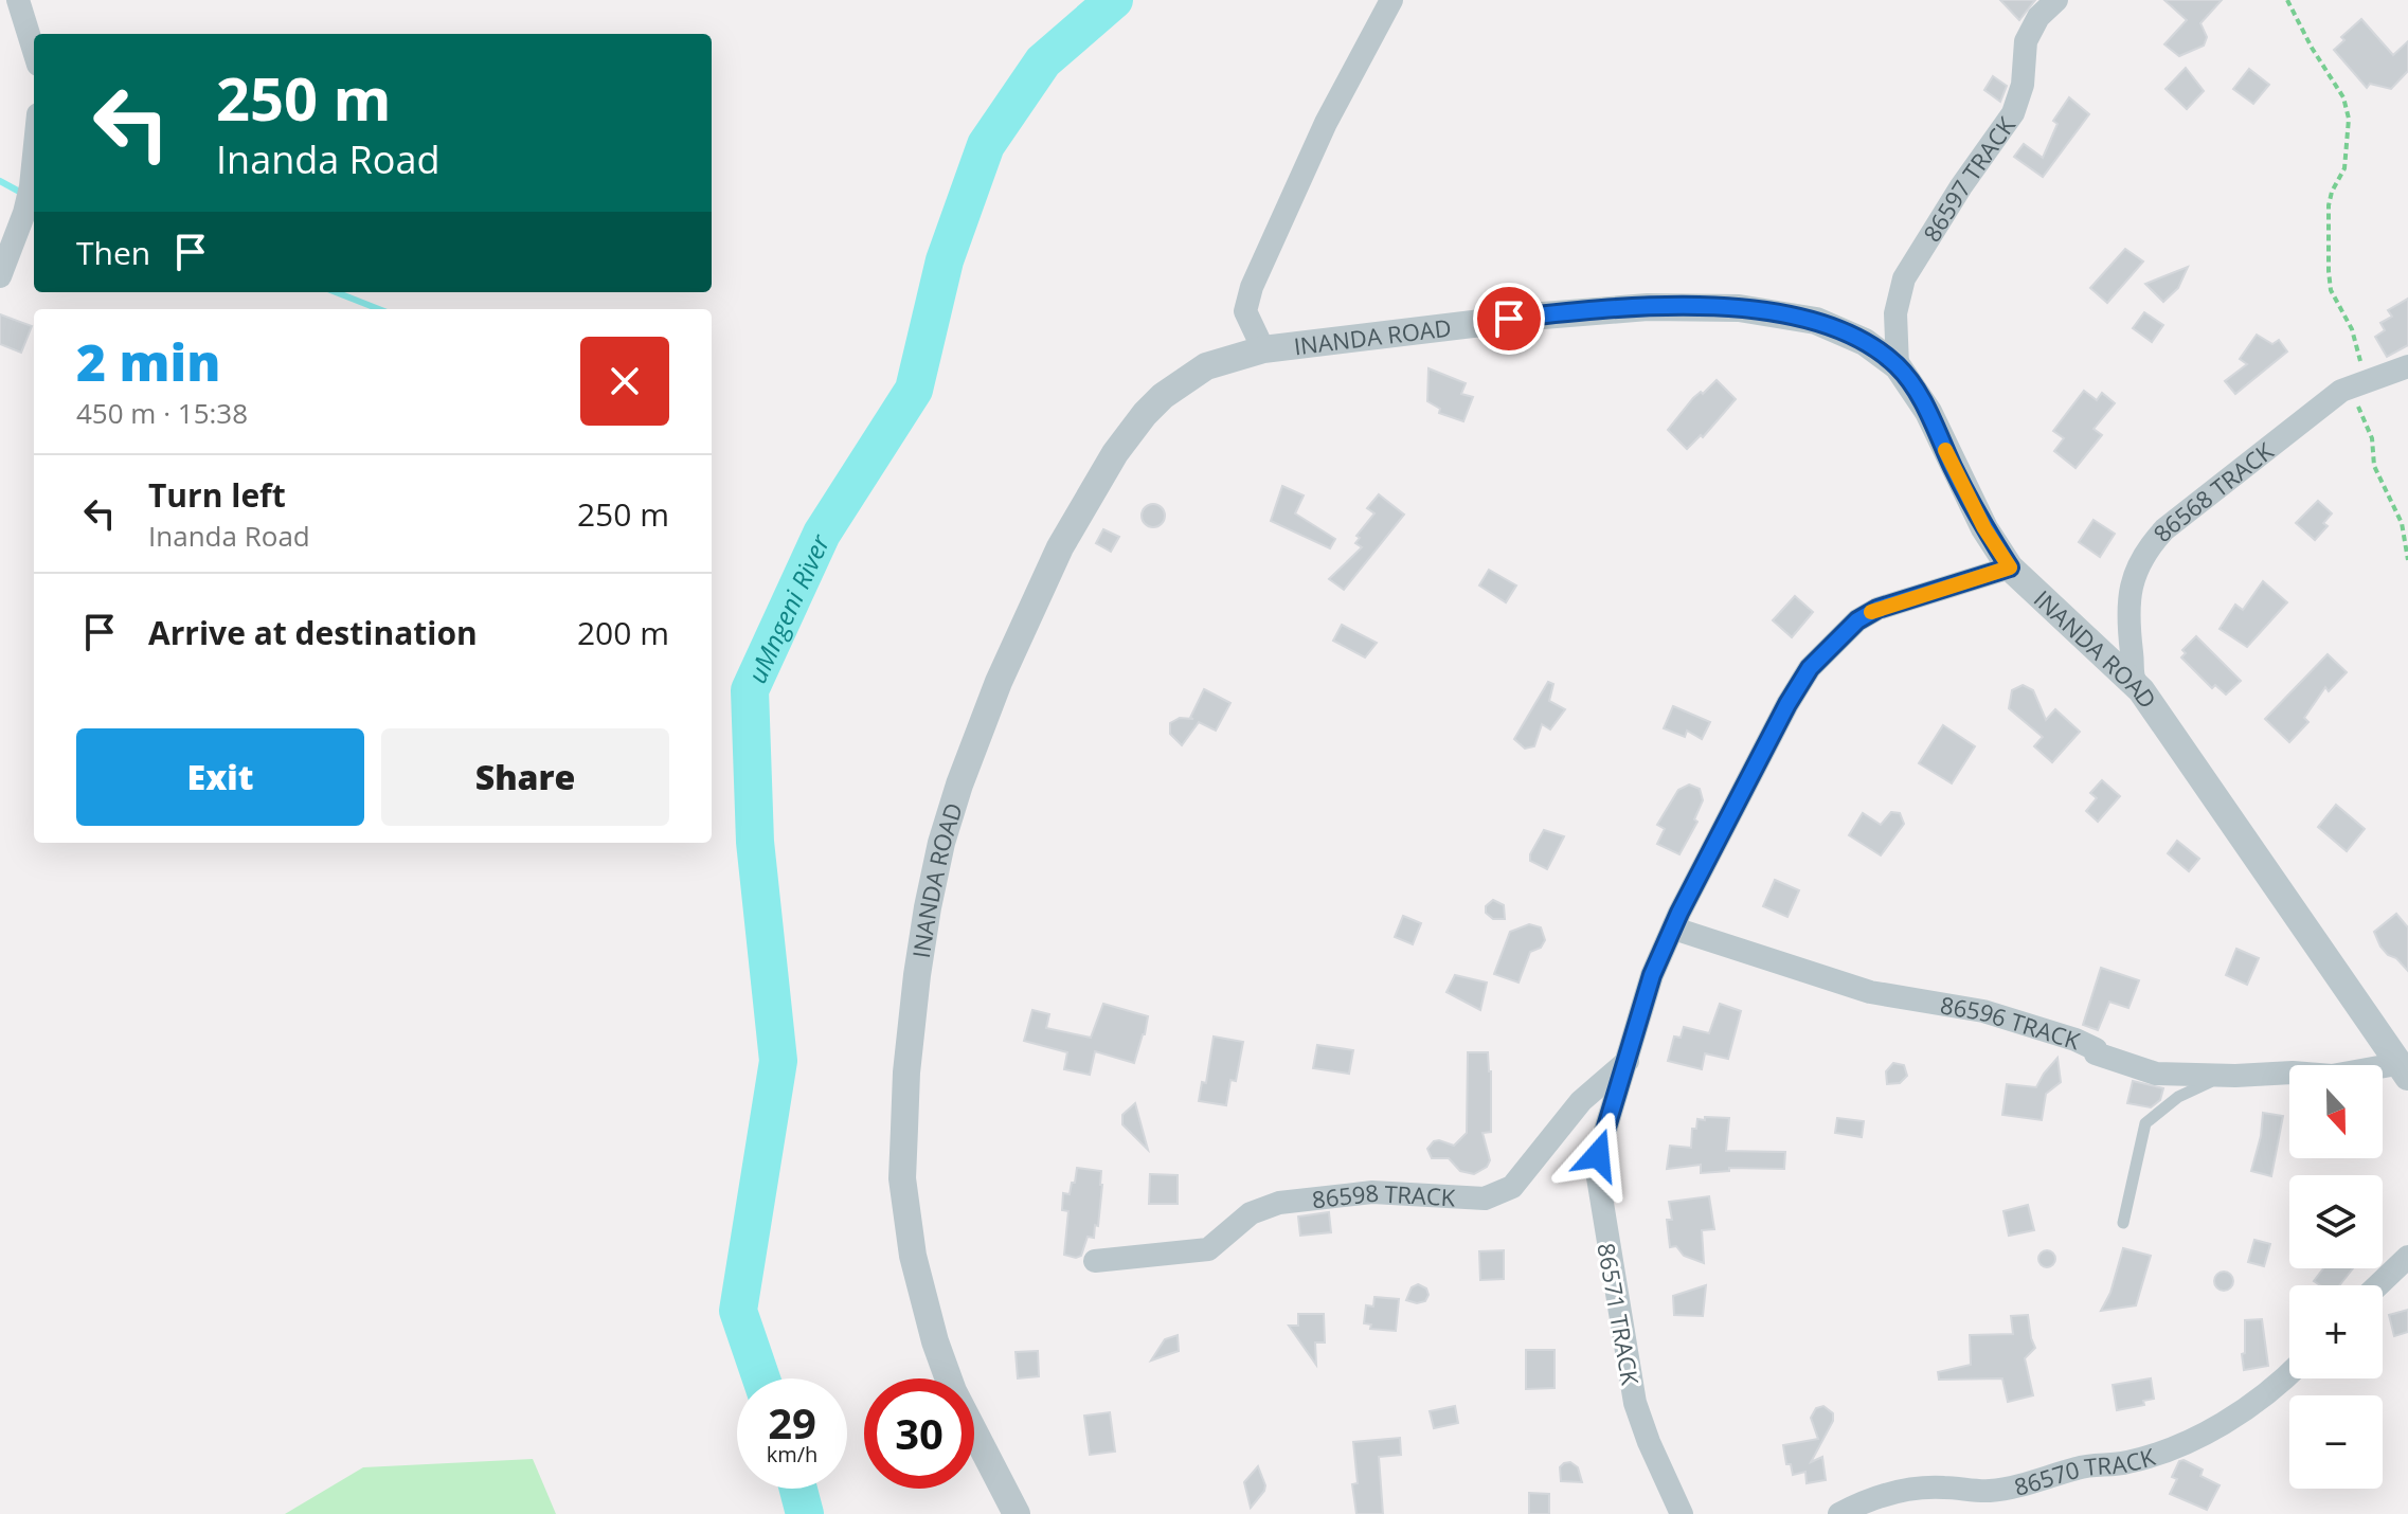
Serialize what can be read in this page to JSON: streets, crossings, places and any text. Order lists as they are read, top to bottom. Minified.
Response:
{"streets":{"street":["86597 TRACK","INANDA ROAD","86568 TRACK","86596 TRACK","86598 TRACK","86571 TRACK","86570 TRACK"]},"crossings":[["86597 TRACK","INANDA ROAD"],["INANDA ROAD","86568 TRACK"],["INANDA ROAD","86596 TRACK"],["INANDA ROAD","86571 TRACK"],["86596 TRACK","86571 TRACK"],["86598 TRACK","86571 TRACK"]],"water":["uMngeni River"],"north":"bottom","page":{"turn":["250 m","Inanda Road"],"then":"Then","heading":["2 min","450 m · 15:38"],"list":[{"name":"Turn left","note":"Inanda Road","value":"250 m"},{"name":"Arrive at destination","value":"200 m"}],"buttons":["Exit","Share"],"map_buttons":["+","−"],"speed":"29 km/h","limit":"30"}}
